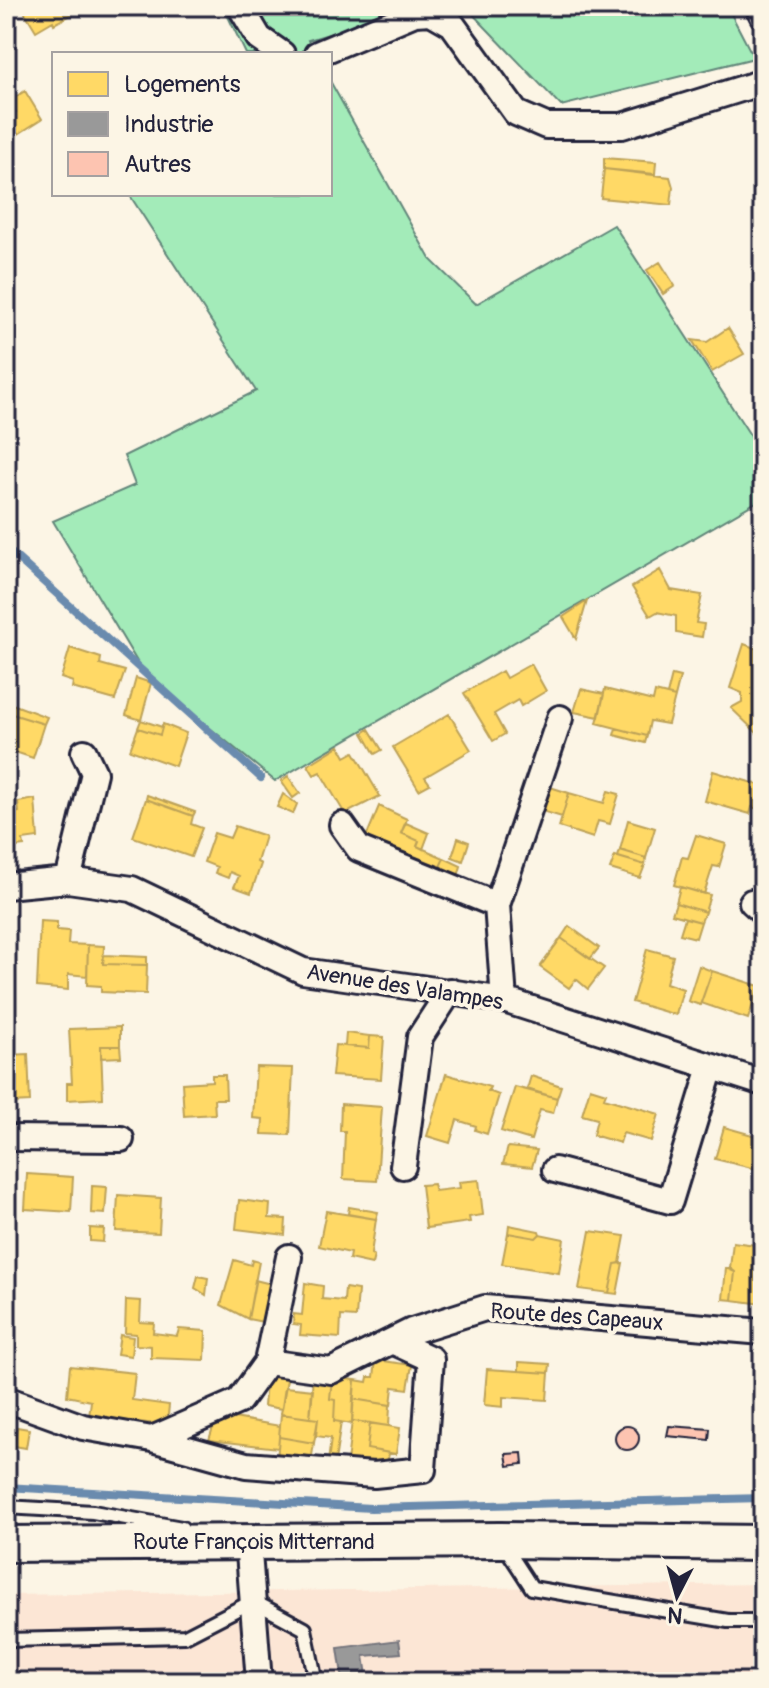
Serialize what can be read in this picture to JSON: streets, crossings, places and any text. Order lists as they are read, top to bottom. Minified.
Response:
{"streets":{"main road":["Route François Mitterrand"],"street":["Avenue des Valampes","Route des Capeaux"]},"legend":["Logements","Industrie","Autres"],"north":"bottom"}
